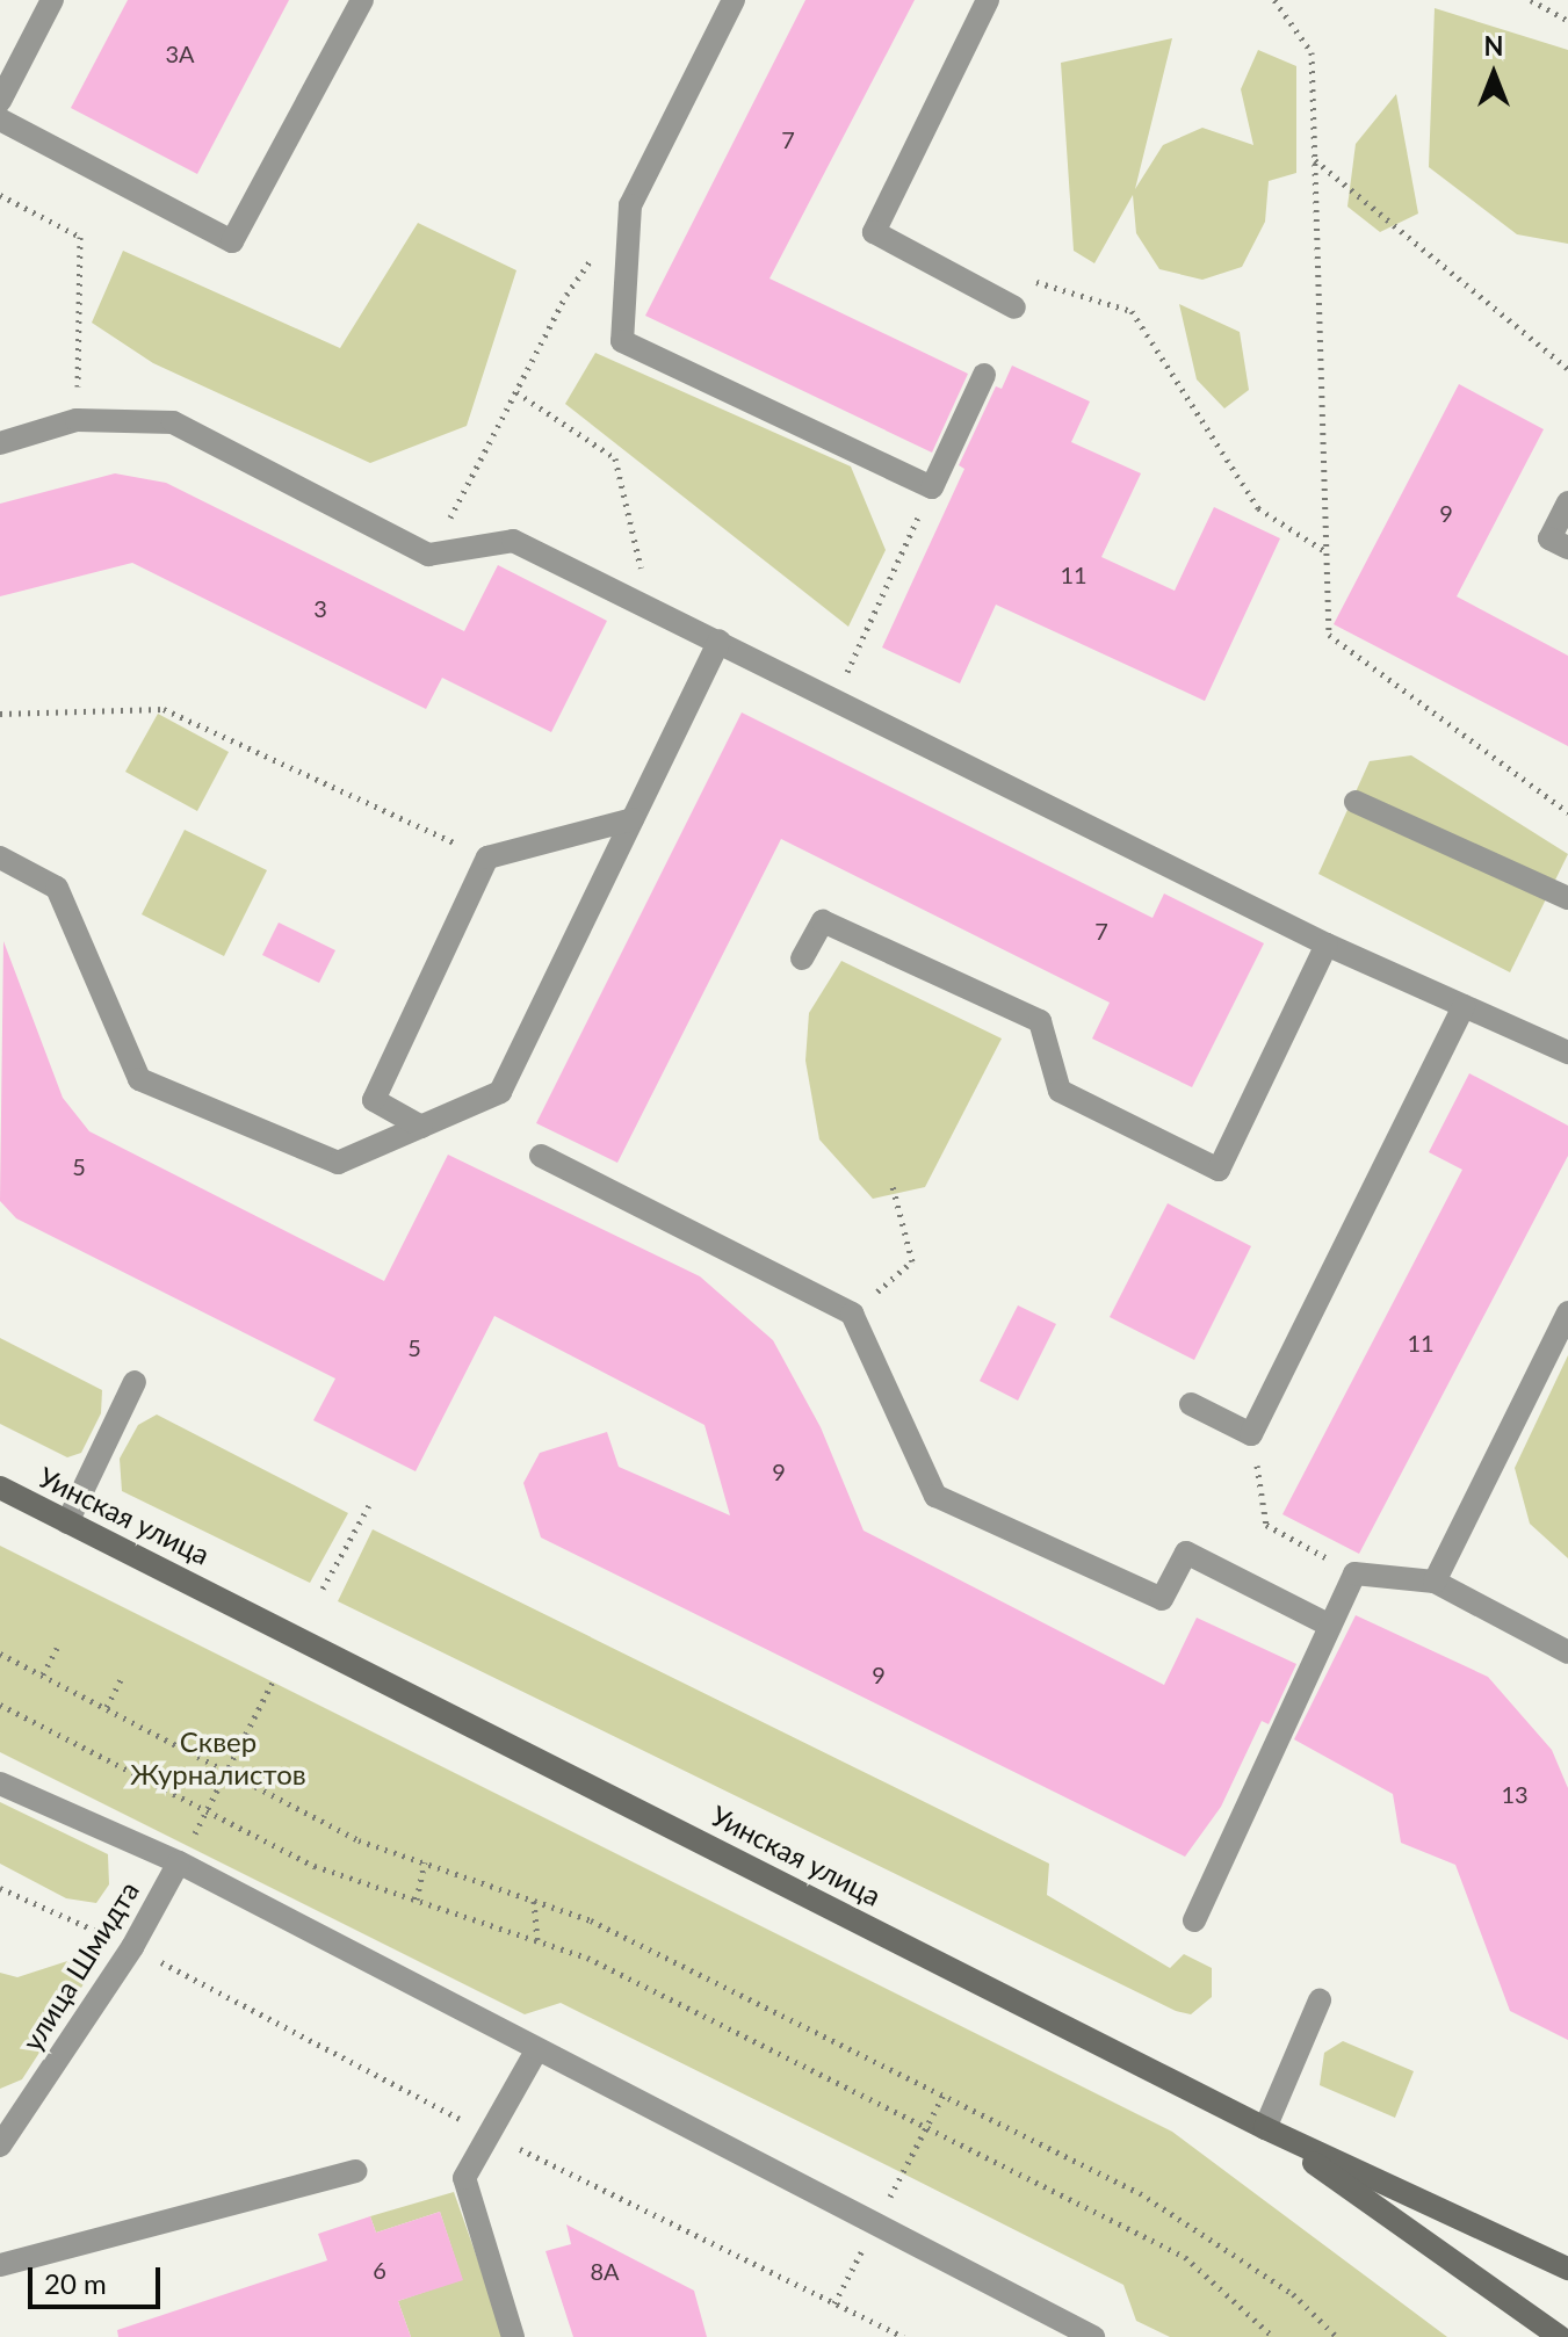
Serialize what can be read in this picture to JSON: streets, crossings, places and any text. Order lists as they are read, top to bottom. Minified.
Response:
{"streets":{"main road":["Уинская улица"],"street":["улица Шмидта"]},"parks":["Сквер Журналистов"],"house_numbers":["3А","7","9","11","3","7","5","11","5","9","9","13","6","8А"],"scale_bar":"20 m","north":"top"}
